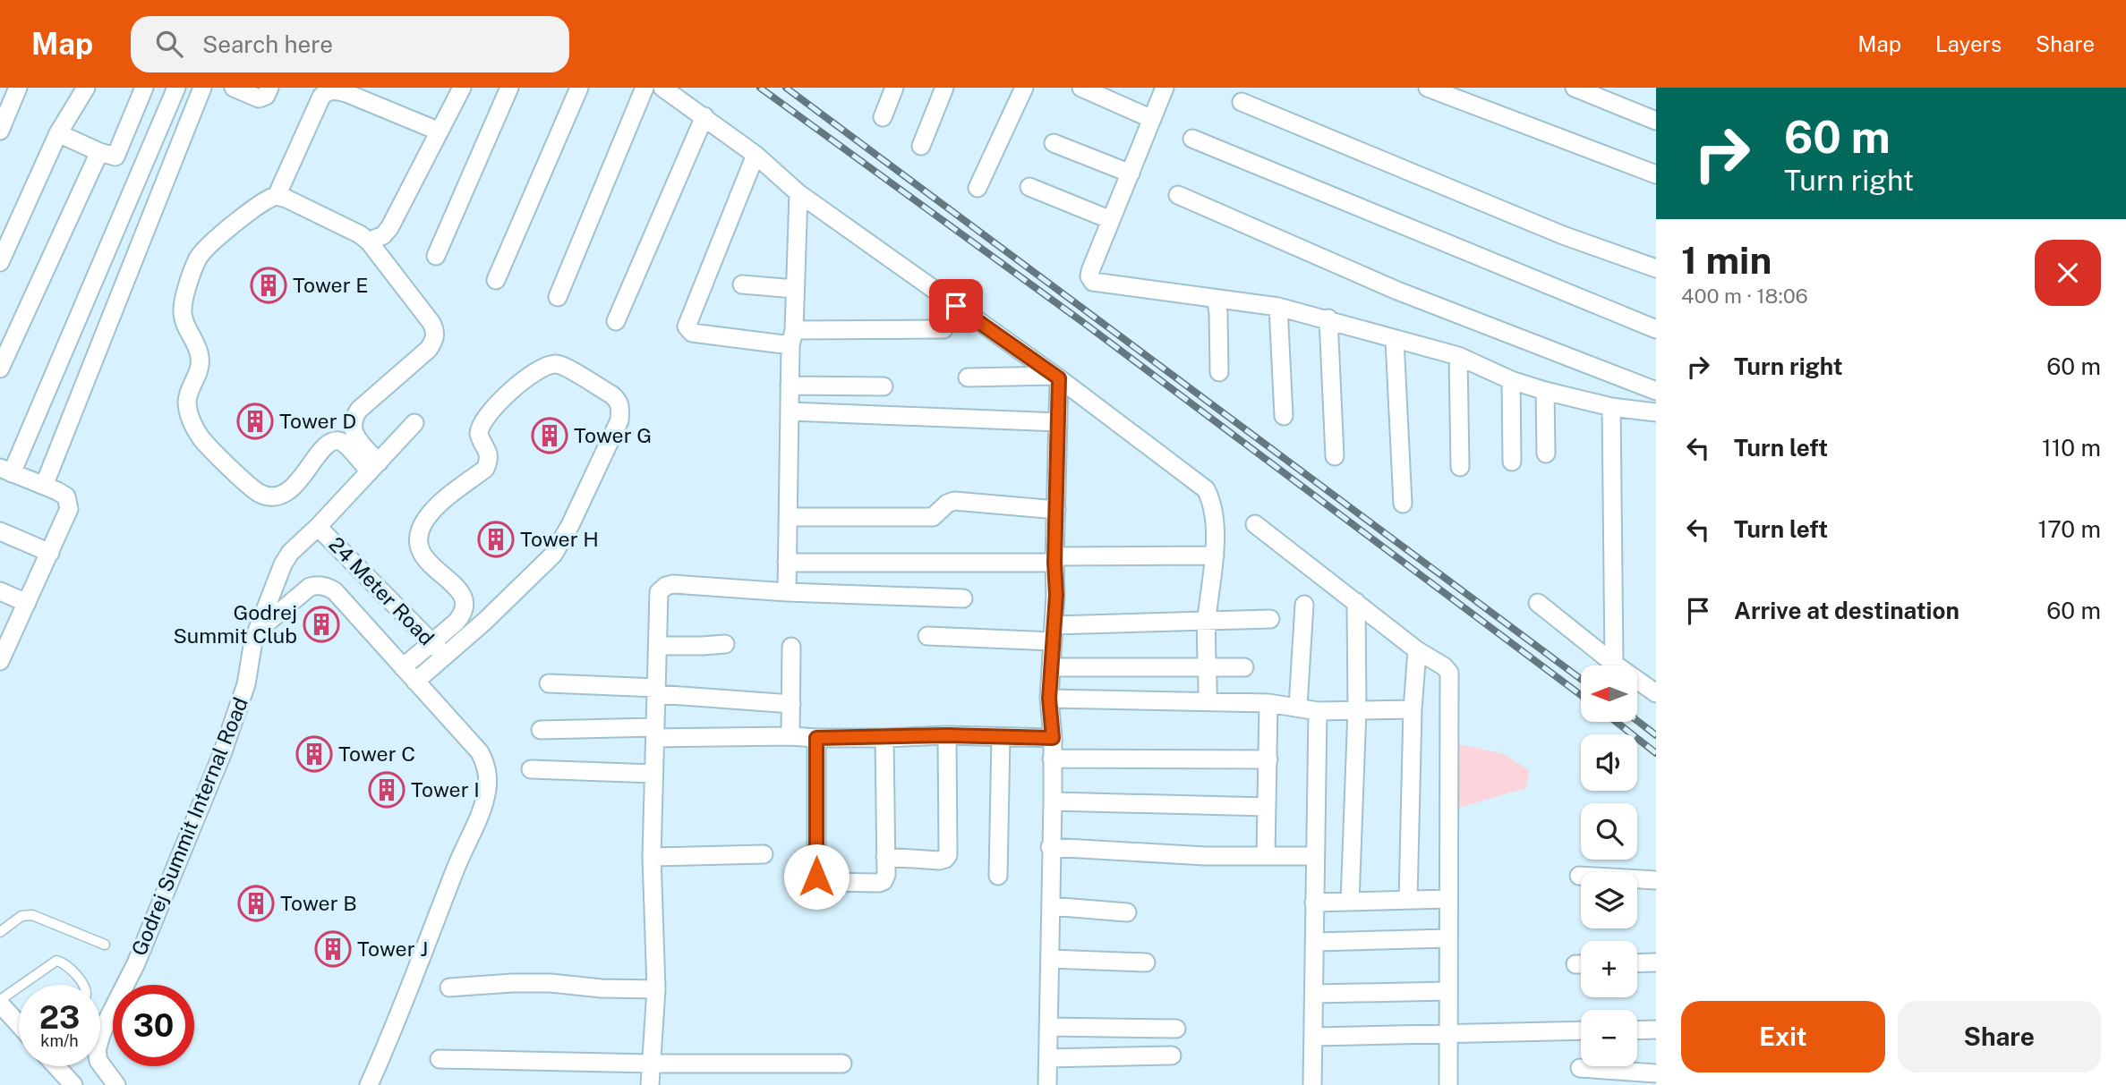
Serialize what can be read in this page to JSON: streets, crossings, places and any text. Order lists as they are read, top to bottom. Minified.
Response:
{"streets":{"street":["24 Meter Road","Godrej Summit Internal Road"]},"crossings":[["24 Meter Road","Godrej Summit Internal Road"]],"places":{"building":["Tower E","Tower D","Tower G","Tower H","Godrej Summit Club","Tower C","Tower I","Tower B","Tower J"]},"north":"left","page":{"header":"Map","search":"Search here","nav":["Map","Layers","Share"],"turn":["60 m","Turn right"],"heading":["1 min","400 m · 18:06"],"list":[{"name":"Turn right","value":"60 m"},{"name":"Turn left","value":"110 m"},{"name":"Turn left","value":"170 m"},{"name":"Arrive at destination","value":"60 m"}],"map_buttons":["+","−"],"speed":"23 km/h","limit":"30","buttons":["Exit","Share"]}}
